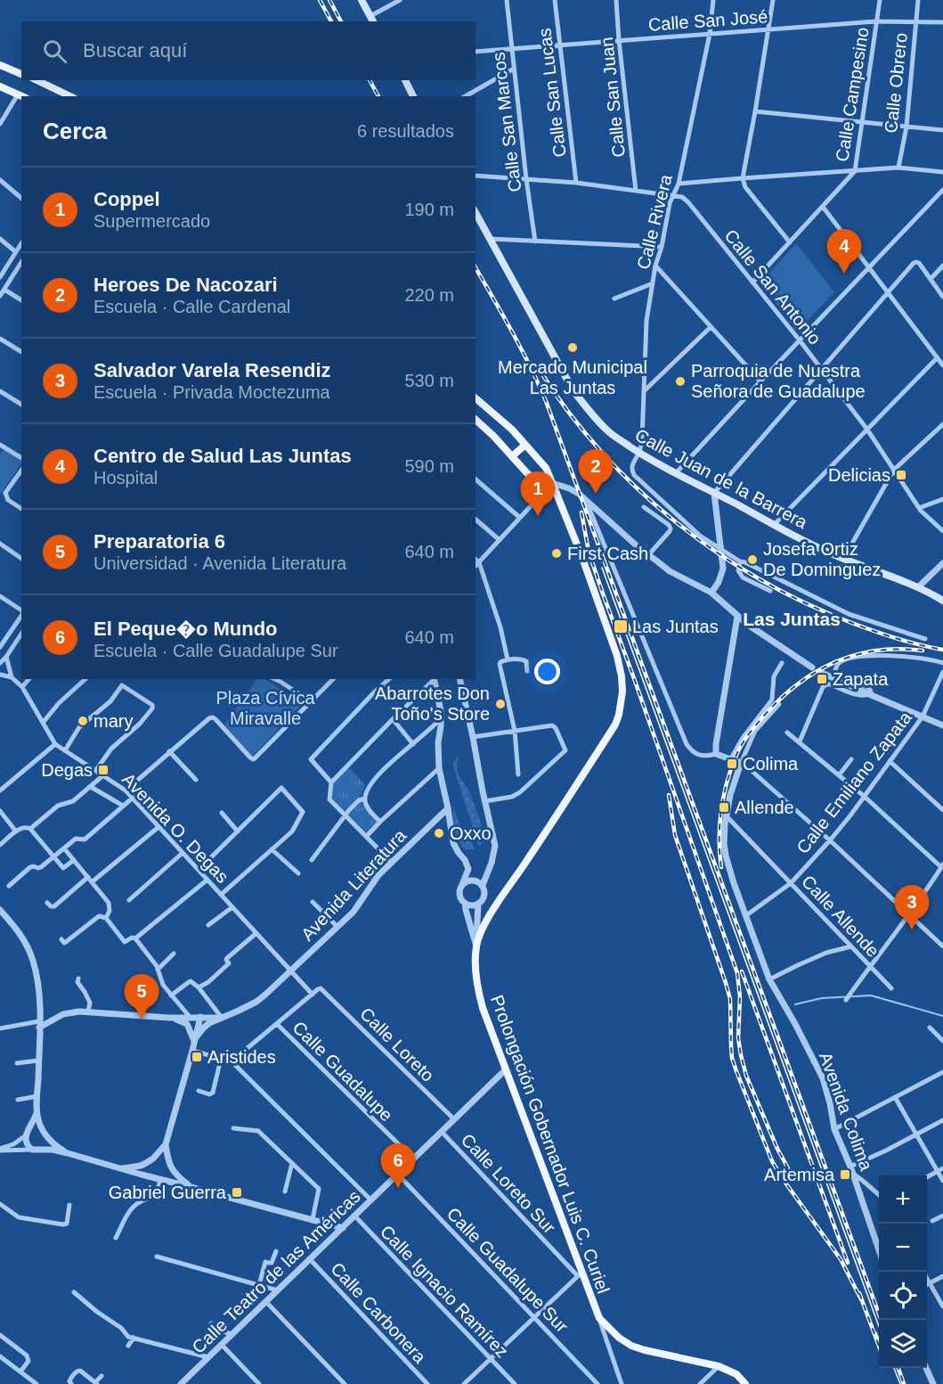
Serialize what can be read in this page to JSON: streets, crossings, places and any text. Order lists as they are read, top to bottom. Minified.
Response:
{"streets":{"main road":["Calle Juan de la Barrera","Prolongación Gobernador Luis C. Curiel"],"street":["Calle San José","Calle Obrero","Calle San Lucas","Calle Campesino","Calle San Juan","Calle San Marcos","Calle Rivera","Calle San Antonio","Calle Emiliano Zapata","Avenida O. Degas","Avenida Literatura","Calle Allende","Calle Loreto","Calle Guadalupe","Avenida Colima","Calle Loreto Sur","Calle Guadalupe Sur","Calle Teatro de las Américas","Calle Ignacio Ramírez","Calle Carbonera"]},"crossings":[["Calle San José","Calle Obrero"],["Calle San José","Calle San Lucas"],["Calle San José","Calle Campesino"],["Calle San José","Calle San Juan"],["Calle San José","Calle San Marcos"],["Calle San José","Calle Rivera"],["Calle Campesino","Calle San Antonio"],["Calle Rivera","Calle San Antonio"],["Calle Rivera","Calle Juan de la Barrera"],["Calle Emiliano Zapata","Calle Allende"],["Calle Emiliano Zapata","Avenida Colima"],["Avenida O. Degas","Avenida Literatura"],["Avenida O. Degas","Calle Loreto"],["Calle Allende","Avenida Colima"],["Calle Loreto","Calle Teatro de las Américas"],["Calle Guadalupe","Calle Teatro de las Américas"],["Prolongación Gobernador Luis C. Curiel","Calle Loreto Sur"],["Prolongación Gobernador Luis C. Curiel","Calle Teatro de las Américas"],["Calle Loreto Sur","Calle Teatro de las Américas"],["Calle Guadalupe Sur","Calle Teatro de las Américas"],["Calle Teatro de las Américas","Calle Ignacio Ramírez"],["Calle Teatro de las Américas","Calle Carbonera"]],"districts":["Las Juntas"],"parks":["Plaza Cívica Miravalle"],"places":{"other":["Mercado Municipal Las Juntas","Parroquia de Nuestra Señora de Guadalupe","First Cash","Josefa Ortiz De Dominguez","Abarrotes Don Toño's Store","mary","Oxxo"],"transit":["Delicias","Las Juntas","Zapata","Colima","Degas","Allende","Aristides","Artemisa","Gabriel Guerra"]},"page":{"search":"Buscar aquí","heading":["Cerca","6 resultados"],"list":[{"mark":"1","name":"Coppel","note":"Supermercado","value":"190 m"},{"mark":"2","name":"Heroes De Nacozari","note":"Escuela · Calle Cardenal","value":"220 m"},{"mark":"3","name":"Salvador Varela Resendiz","note":"Escuela · Privada Moctezuma","value":"530 m"},{"mark":"4","name":"Centro de Salud Las Juntas","note":"Hospital","value":"590 m"},{"mark":"5","name":"Preparatoria 6","note":"Universidad · Avenida Literatura","value":"640 m"},{"mark":"6","name":"El Peque�o Mundo","note":"Escuela · Calle Guadalupe Sur","value":"640 m"}],"pins":["4","2","1","3","5","6"],"map_buttons":["+","−"]}}
